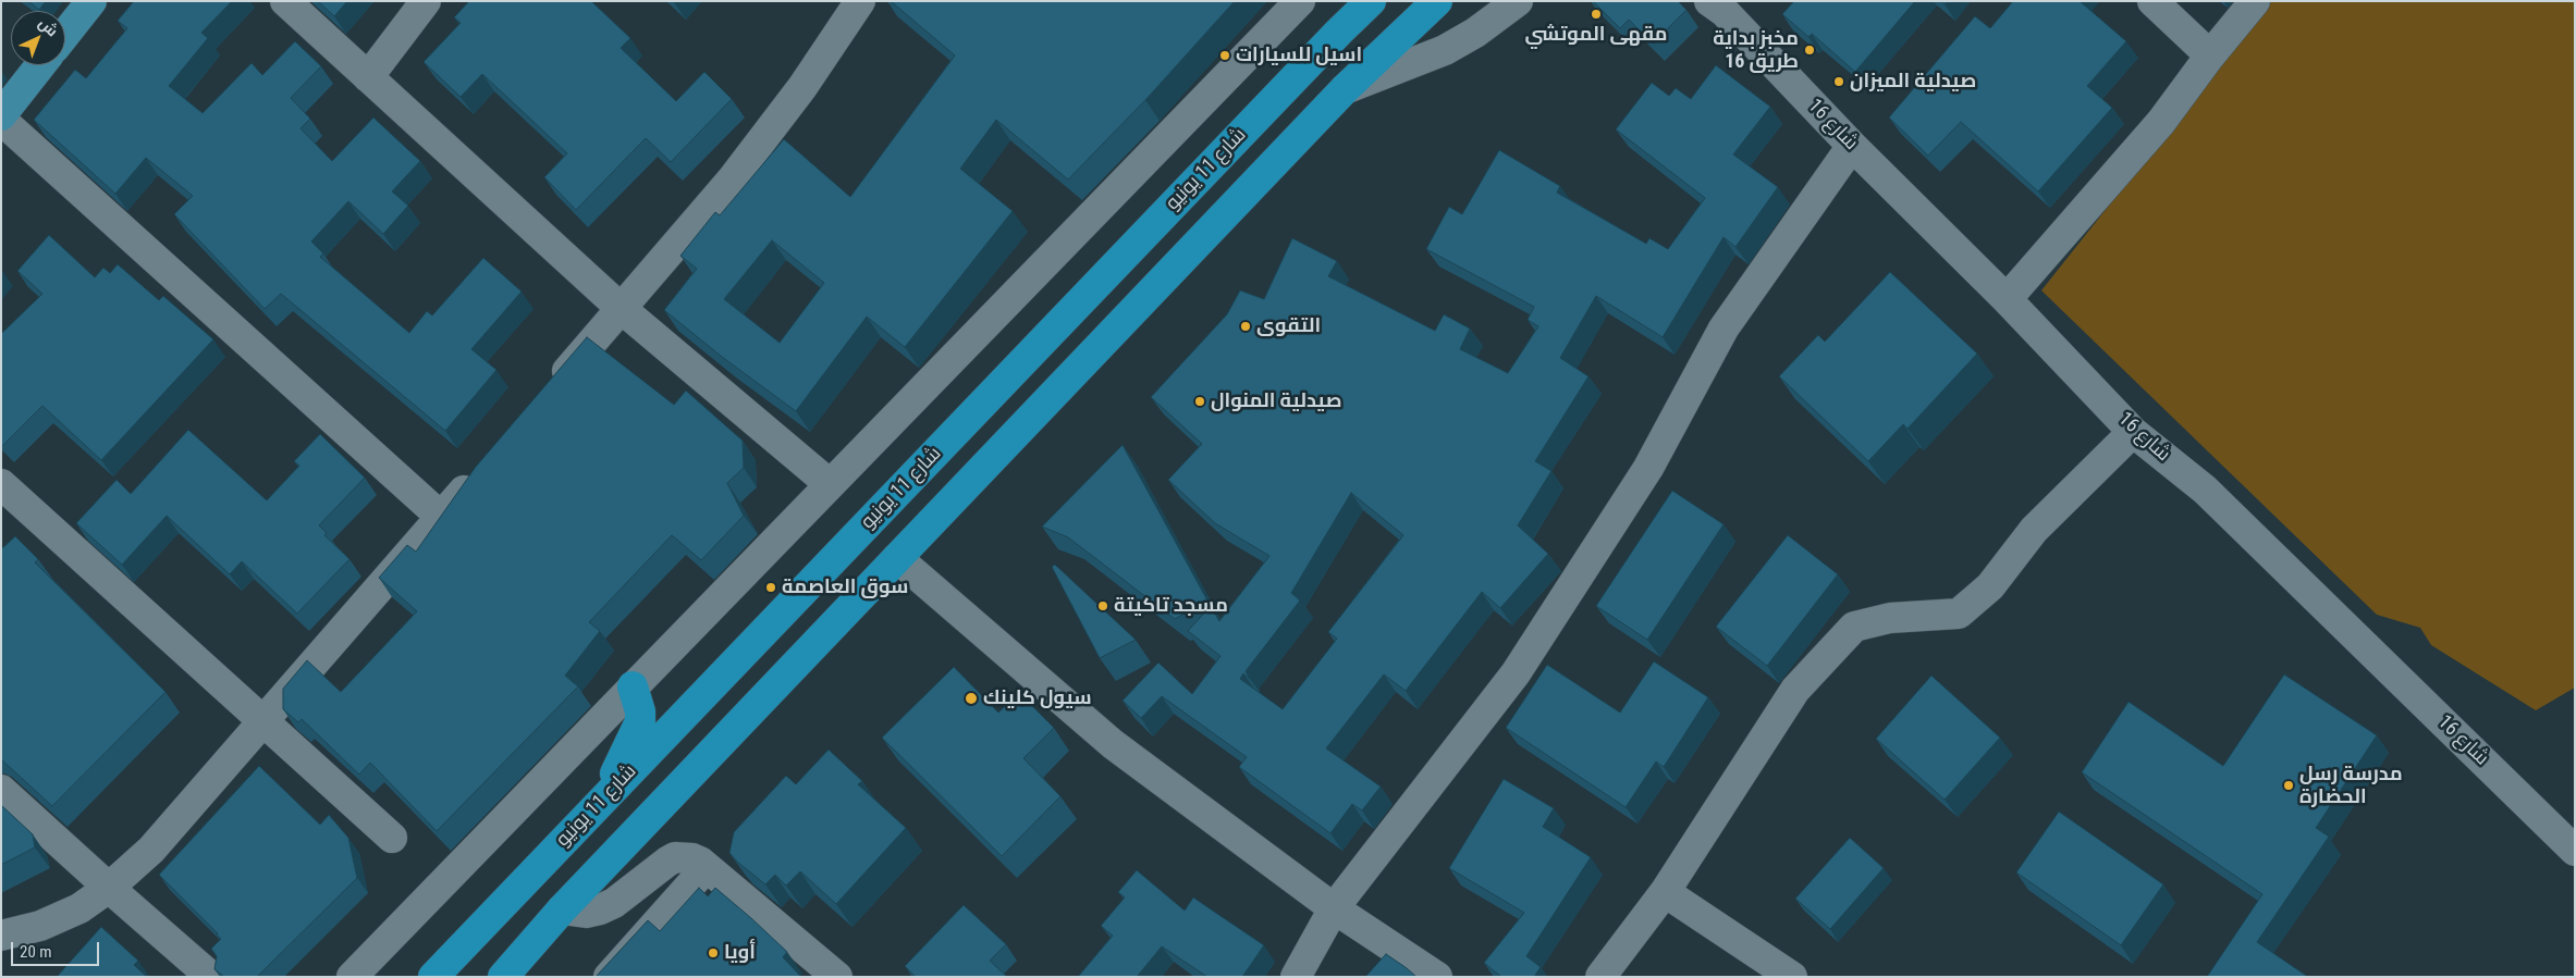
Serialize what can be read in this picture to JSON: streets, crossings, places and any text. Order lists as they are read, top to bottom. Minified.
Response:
{"streets":{"highway":["شارع 11 يونيو"],"street":["شارع 16"]},"places":["مقهى الموتشي","مخبز بداية طريق 16","اسيل للسيارات","صيدلية الميزان","التقوى","صيدلية المنوال","سوق العاصمة","مسجد تاكيتة","سيول كلينك","مدرسة رسل الحضارة","أويا"],"scale_bar":"20 m","north":"top right"}
